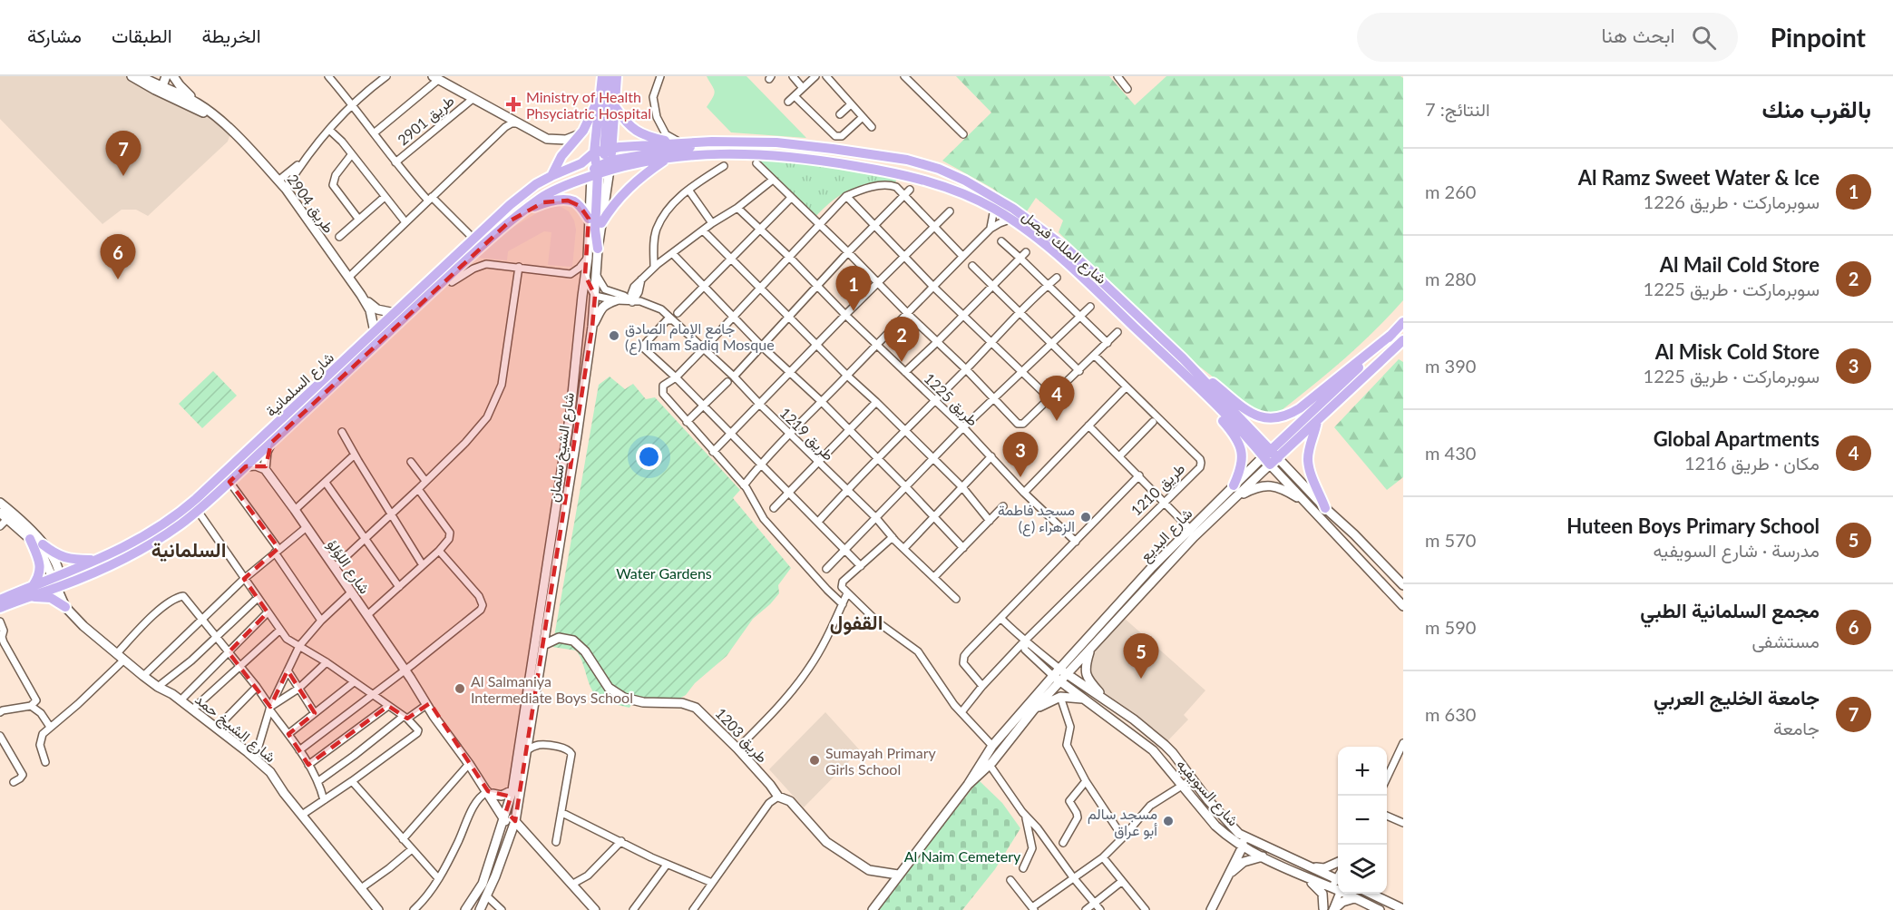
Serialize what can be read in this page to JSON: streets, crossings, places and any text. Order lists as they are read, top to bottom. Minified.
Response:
{"streets":{"main road":["شارع الملك فيصل","شارع السلمانية","شارع الشيخ سلمان","شارع البديع"],"street":["طريق 2901","طريق 2904","طريق 1225","طريق 1219","طريق 1210","شارع اللؤلؤ","شارع الشيخ حمد","طريق 1203","شارع السويفيه"]},"crossings":[["طريق 2904","شارع السلمانية"],["شارع الملك فيصل","شارع السلمانية"],["شارع الملك فيصل","شارع الشيخ سلمان"],["شارع الملك فيصل","شارع البديع"],["شارع السلمانية","شارع الشيخ سلمان"],["شارع السلمانية","شارع الشيخ حمد"],["طريق 1219","شارع الشيخ سلمان"],["شارع الشيخ سلمان","شارع اللؤلؤ"],["شارع الشيخ سلمان","طريق 1203"],["شارع البديع","طريق 1203"],["شارع البديع","شارع السويفيه"]],"districts":["السلمانية","القفول"],"parks":["Water Gardens","Al Naim Cemetery"],"places":{"health":["Ministry of Health Phsyciatric Hospital"],"other":["جامع الإمام الصادق (ع) Imam Sadiq Mosque","مسجد فاطمة الزهراء (ع)","Al Salmaniya Intermediate Boys School","Sumayah Primary Girls School","مسجد سالم أبو عراق"]},"page":{"header":"Pinpoint","search":"ابحث هنا","nav":["الخريطة","الطبقات","مشاركة"],"heading":["بالقرب منك","النتائج: 7"],"pins":["7","6","1","2","4","3","5"],"list":[{"mark":"1","name":"Al Ramz Sweet Water & Ice","note":"سوبرماركت · طريق 1226","value":"260 m"},{"mark":"2","name":"Al Mail Cold Store","note":"سوبرماركت · طريق 1225","value":"280 m"},{"mark":"3","name":"Al Misk Cold Store","note":"سوبرماركت · طريق 1225","value":"390 m"},{"mark":"4","name":"Global Apartments","note":"مكان · طريق 1216","value":"430 m"},{"mark":"5","name":"Huteen Boys Primary School","note":"مدرسة · شارع السويفيه","value":"570 m"},{"mark":"6","name":"مجمع السلمانية الطبي","note":"مستشفى","value":"590 m"},{"mark":"7","name":"جامعة الخليج العربي","note":"جامعة","value":"630 m"}],"map_buttons":["+","−"]}}
